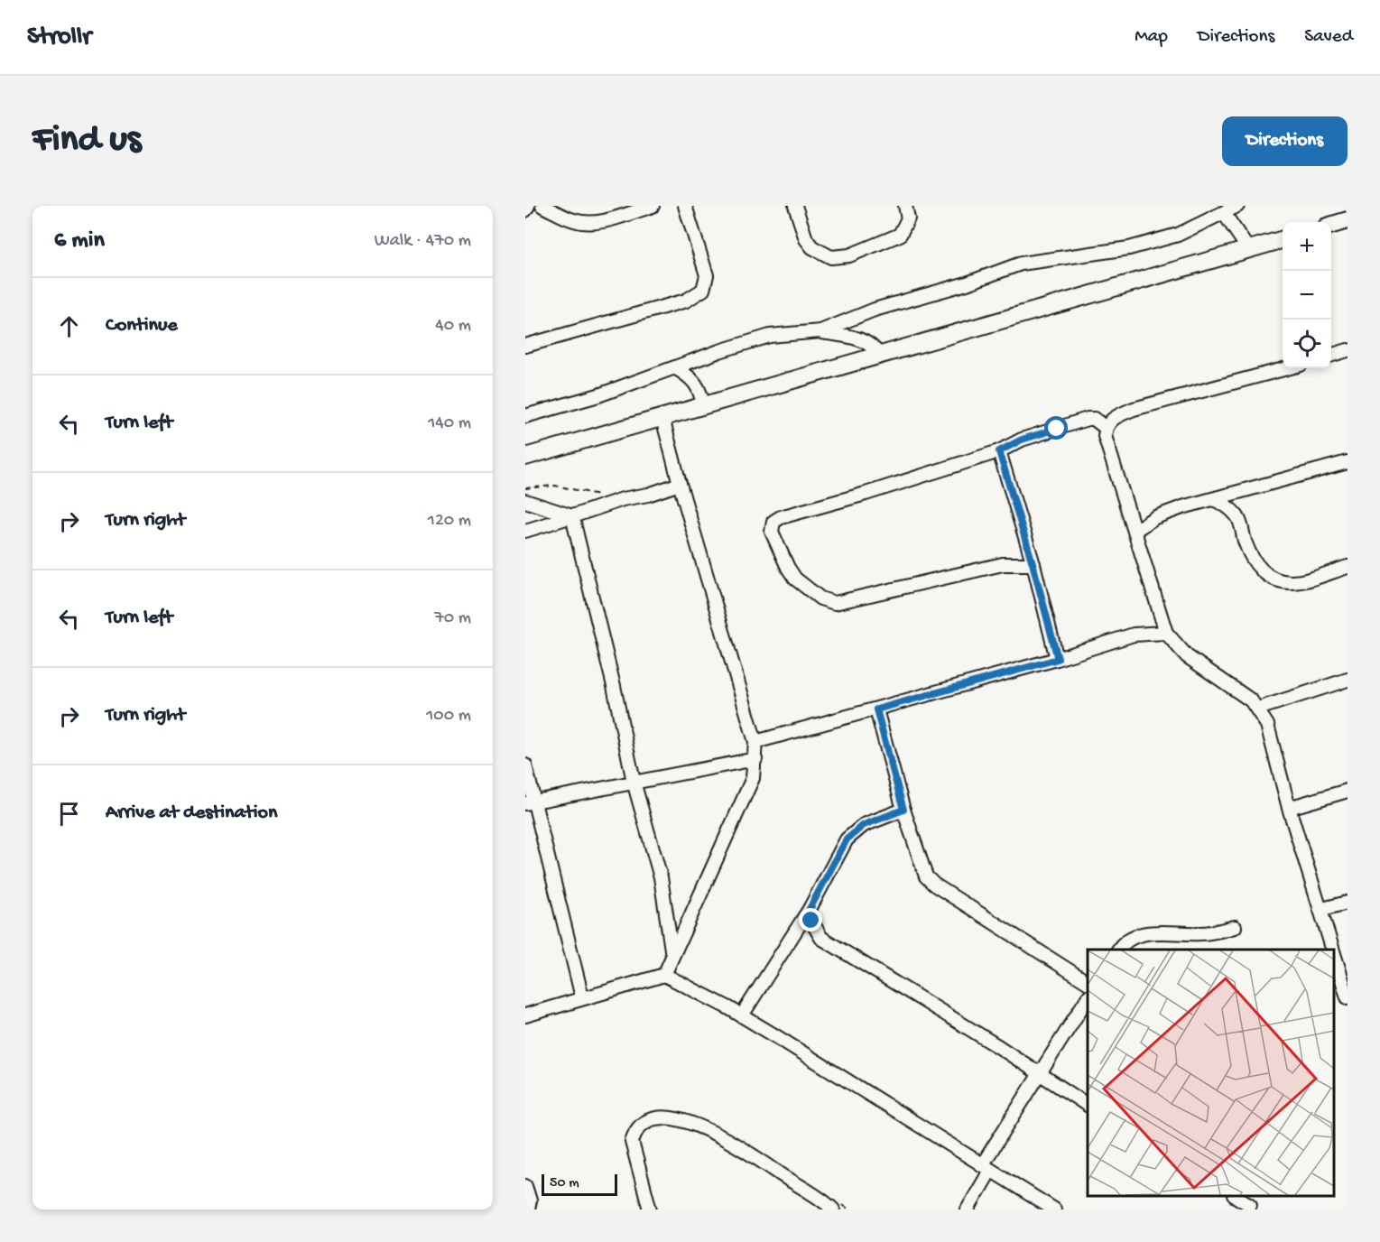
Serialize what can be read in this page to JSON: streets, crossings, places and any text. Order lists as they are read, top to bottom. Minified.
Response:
{"scale_bar":"50 m","page":{"header":"Strollr","nav":["Map","Directions","Saved"],"buttons":"Directions","title":"Find us","heading":["6 min","Walk · 470 m"],"map_buttons":["+","−"],"list":[["Continue","40 m"],["Turn left","140 m"],["Turn right","120 m"],["Turn left","70 m"],["Turn right","100 m"],"Arrive at destination"],"scale":"50 m"}}
